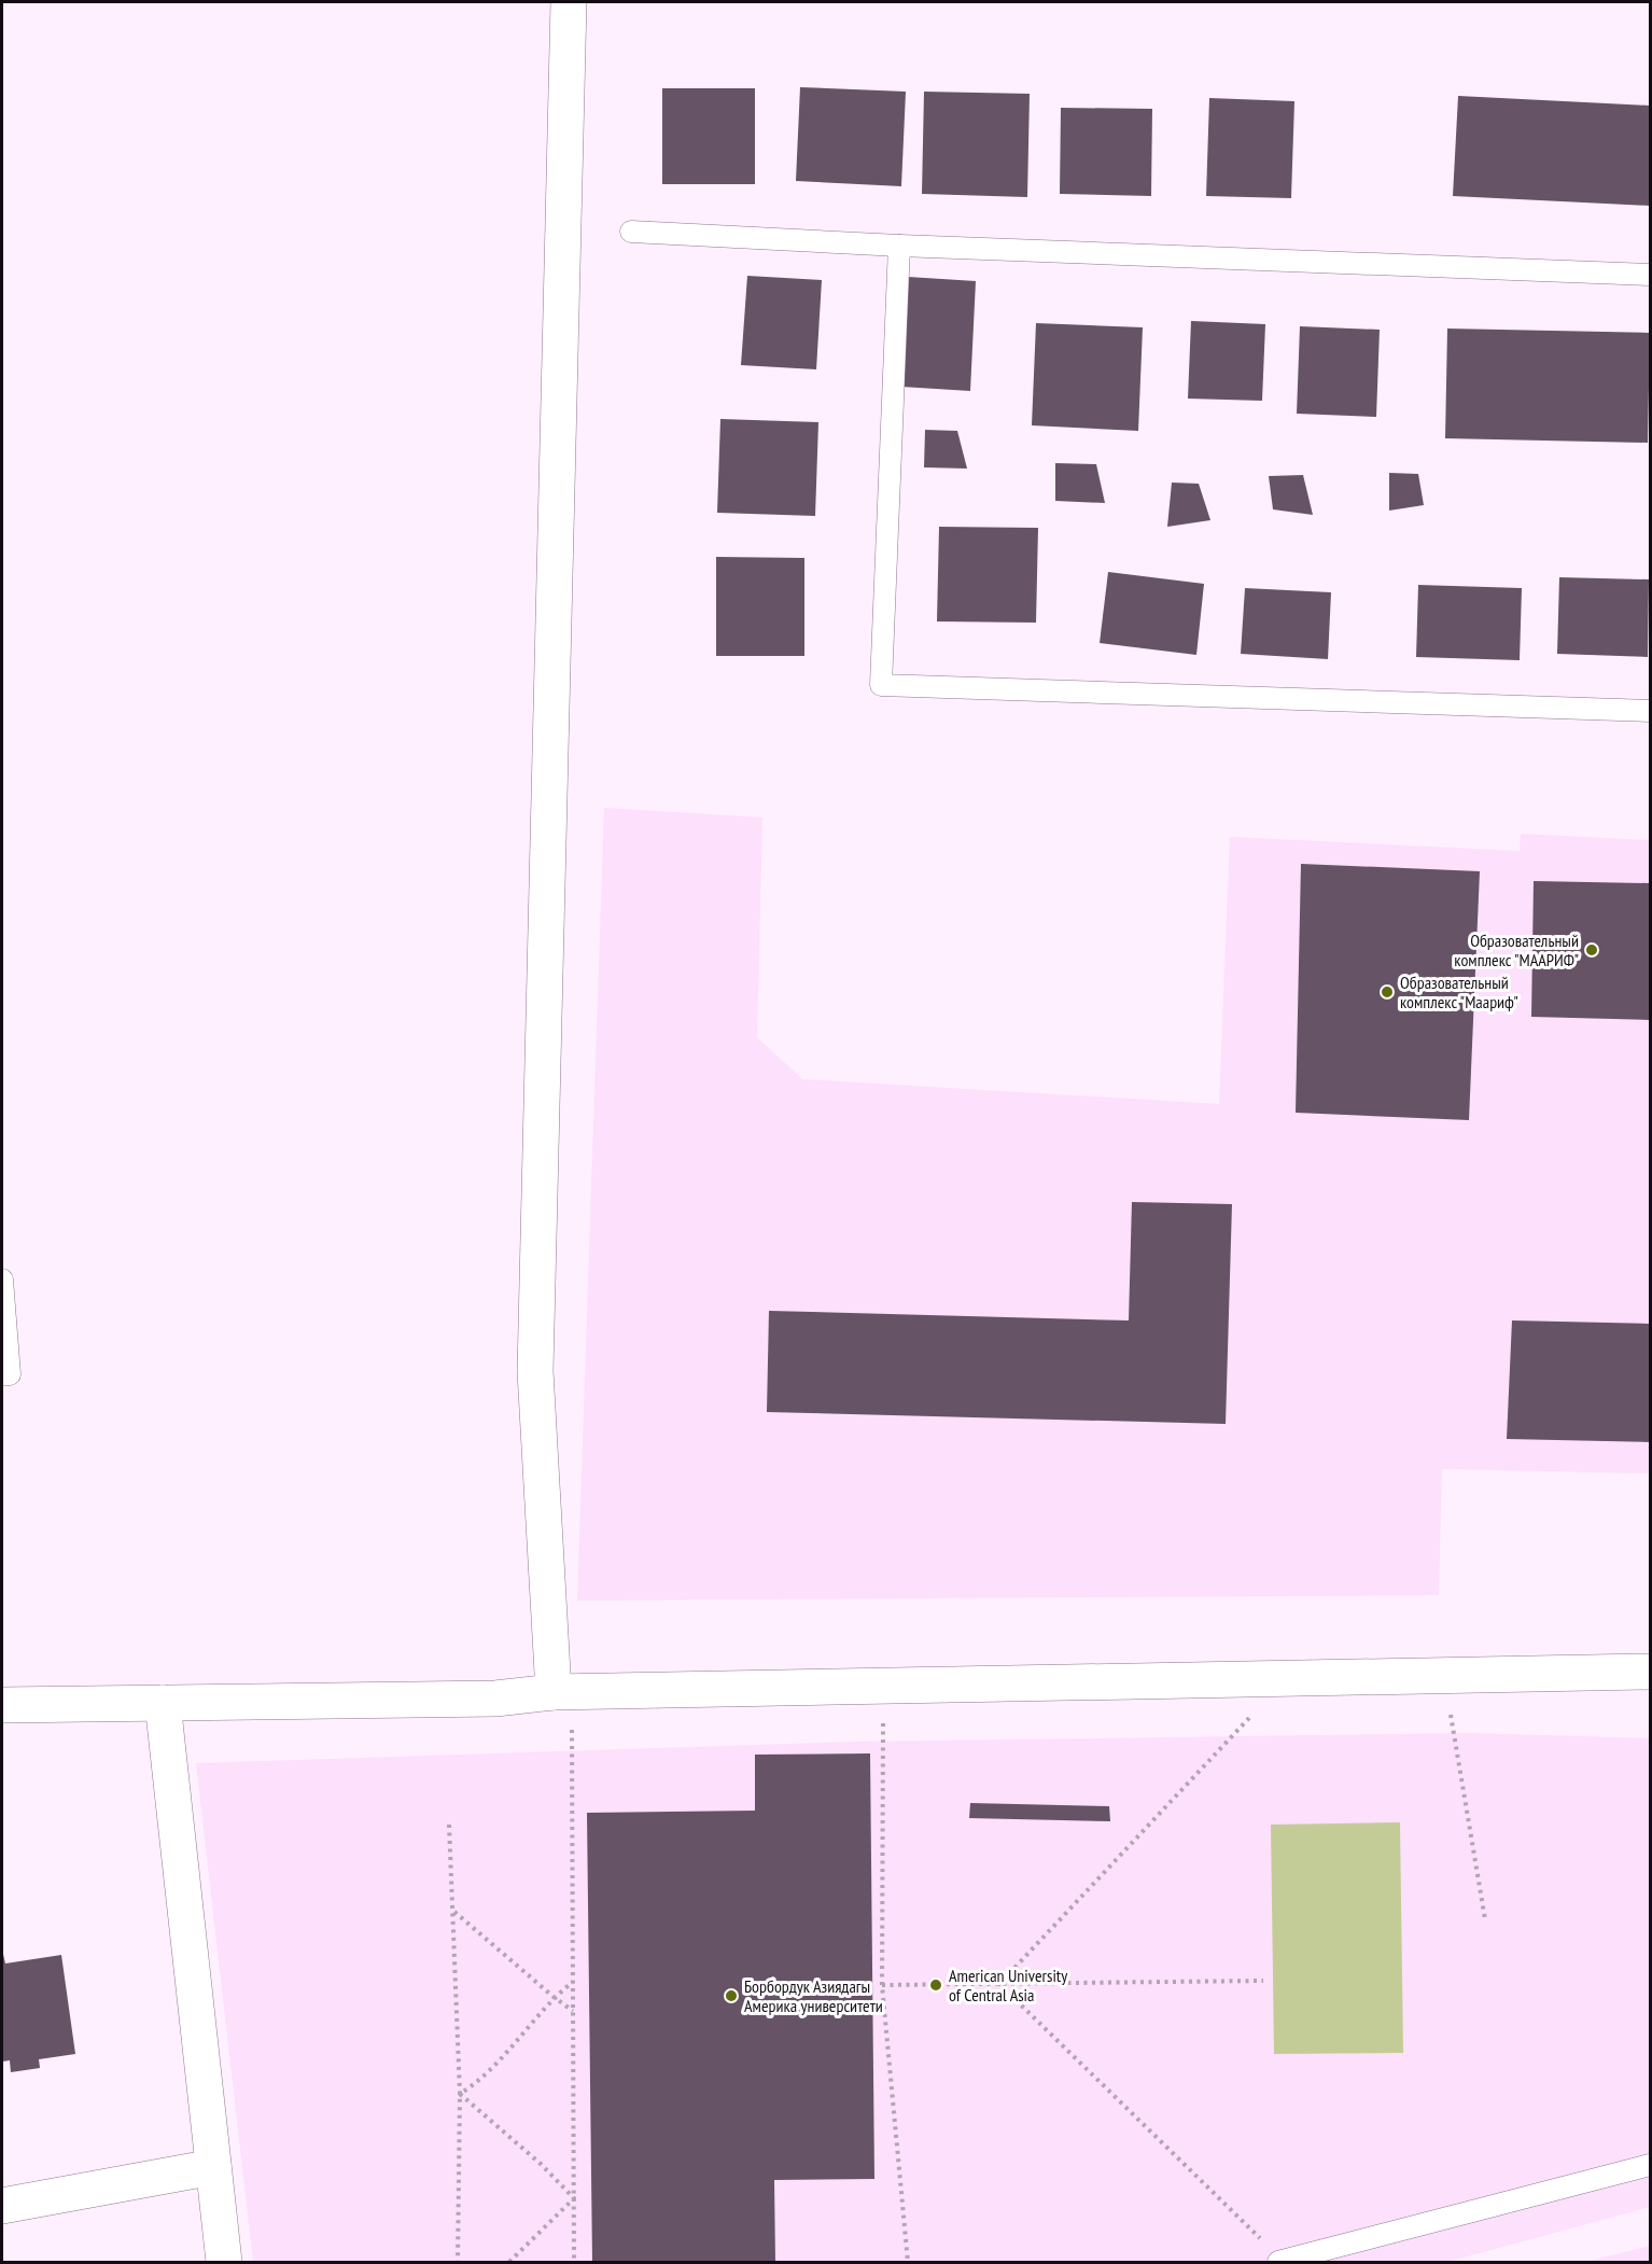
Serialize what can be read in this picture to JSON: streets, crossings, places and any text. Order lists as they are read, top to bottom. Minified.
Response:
{"places":["Образовательный комплекс \"МААРИФ\"","Образовательный комплекс \"Маариф\"","American University of Central Asia","Борбордук Азиядагы Америка университети"]}
